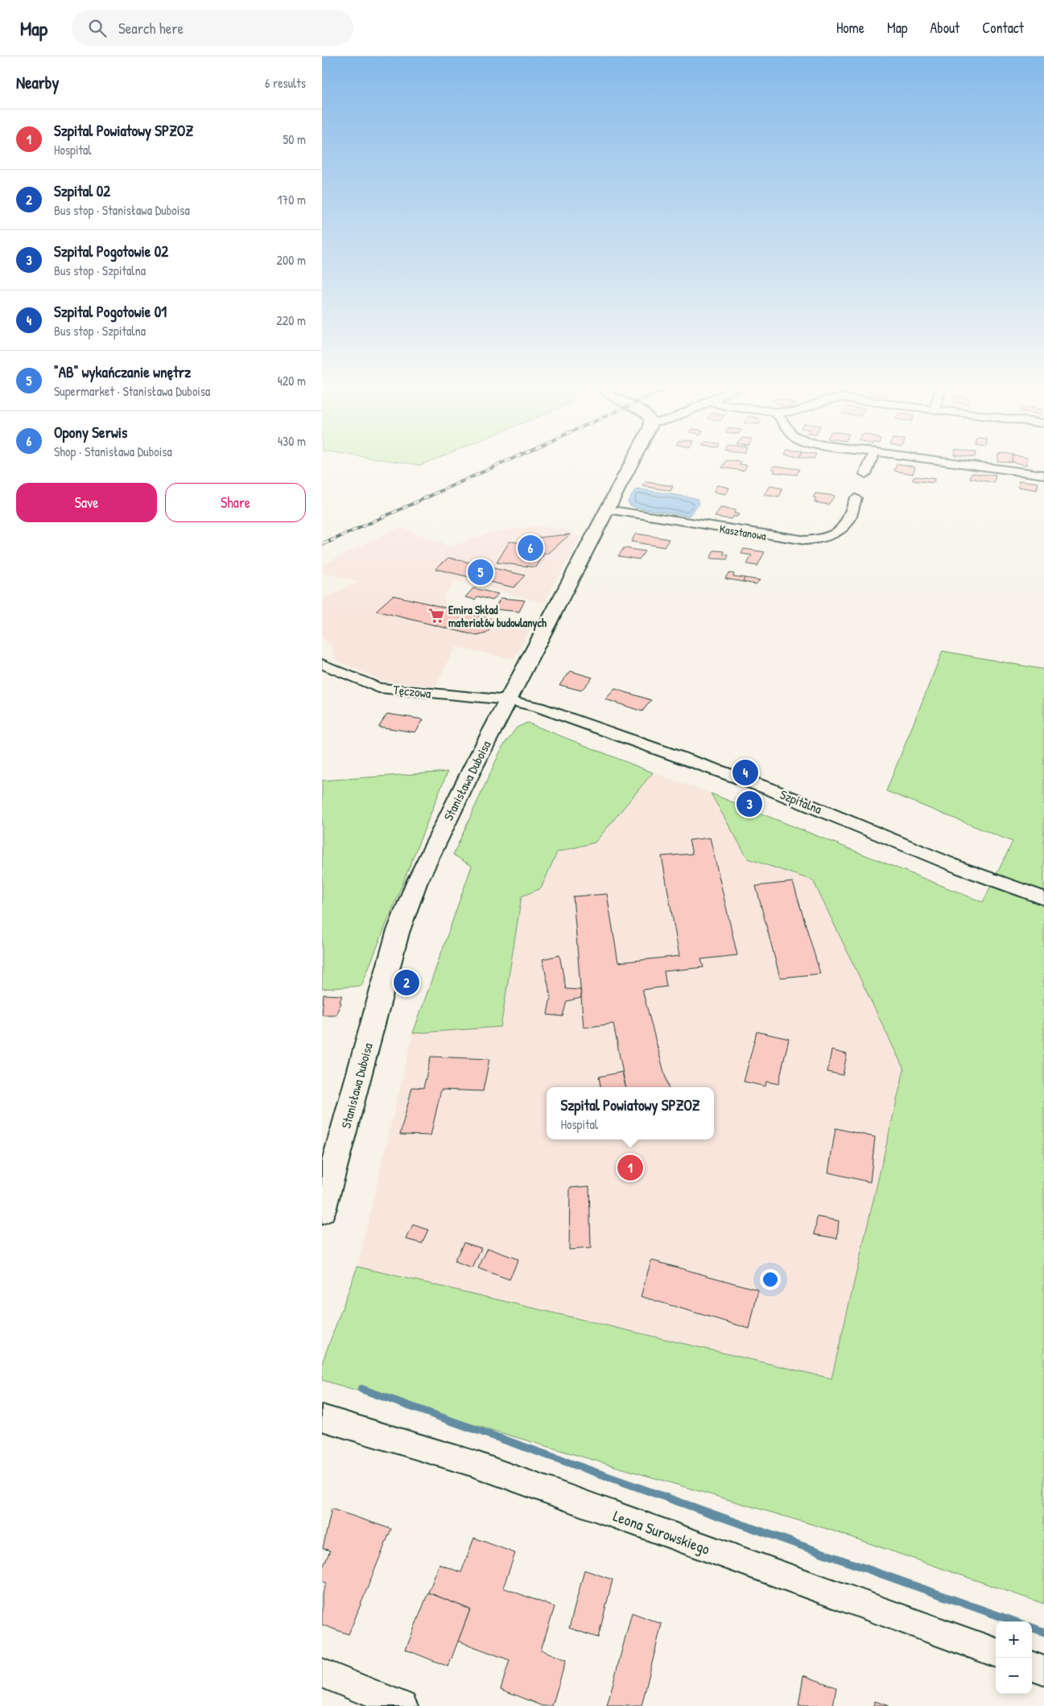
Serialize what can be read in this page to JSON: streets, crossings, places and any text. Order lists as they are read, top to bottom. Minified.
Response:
{"streets":{"street":["Kasztanowa","Tęczowa","Stanisława Duboisa","Szpitalna","Leona Surowskiego"]},"crossings":[["Kasztanowa","Stanisława Duboisa"],["Tęczowa","Stanisława Duboisa"],["Tęczowa","Szpitalna"],["Stanisława Duboisa","Szpitalna"]],"places":{"supermarket":["Emira Skład materiałów budowlanych"]},"page":{"header":"Map","search":"Search here","nav":["Home","Map","About","Contact"],"heading":["Nearby","6 results"],"list":[{"mark":"1","name":"Szpital Powiatowy SPZOZ","note":"Hospital","value":"50 m"},{"mark":"2","name":"Szpital 02","note":"Bus stop · Stanisława Duboisa","value":"170 m"},{"mark":"3","name":"Szpital Pogotowie 02","note":"Bus stop · Szpitalna","value":"200 m"},{"mark":"4","name":"Szpital Pogotowie 01","note":"Bus stop · Szpitalna","value":"220 m"},{"mark":"5","name":"\"AB\" wykańczanie wnętrz","note":"Supermarket · Stanisława Duboisa","value":"420 m"},{"mark":"6","name":"Opony Serwis","note":"Shop · Stanisława Duboisa","value":"430 m"}],"buttons":["Save","Share"],"pins":["6","5","4","3","2","1"],"popup":["Szpital Powiatowy SPZOZ","Hospital"],"map_buttons":["+","−"]}}
